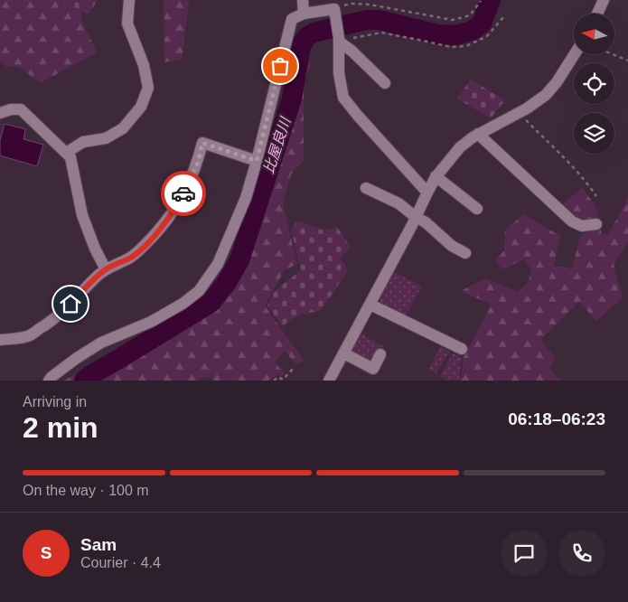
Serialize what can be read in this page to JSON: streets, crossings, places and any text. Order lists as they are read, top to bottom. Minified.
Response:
{"water":["比屋良川"],"north":"left","page":{"heading":["2 min","Arriving in","06:18–06:23"],"panel":["Sam","Courier · 4.4"],"bar":"On the way · 100 m","round":"S"}}
